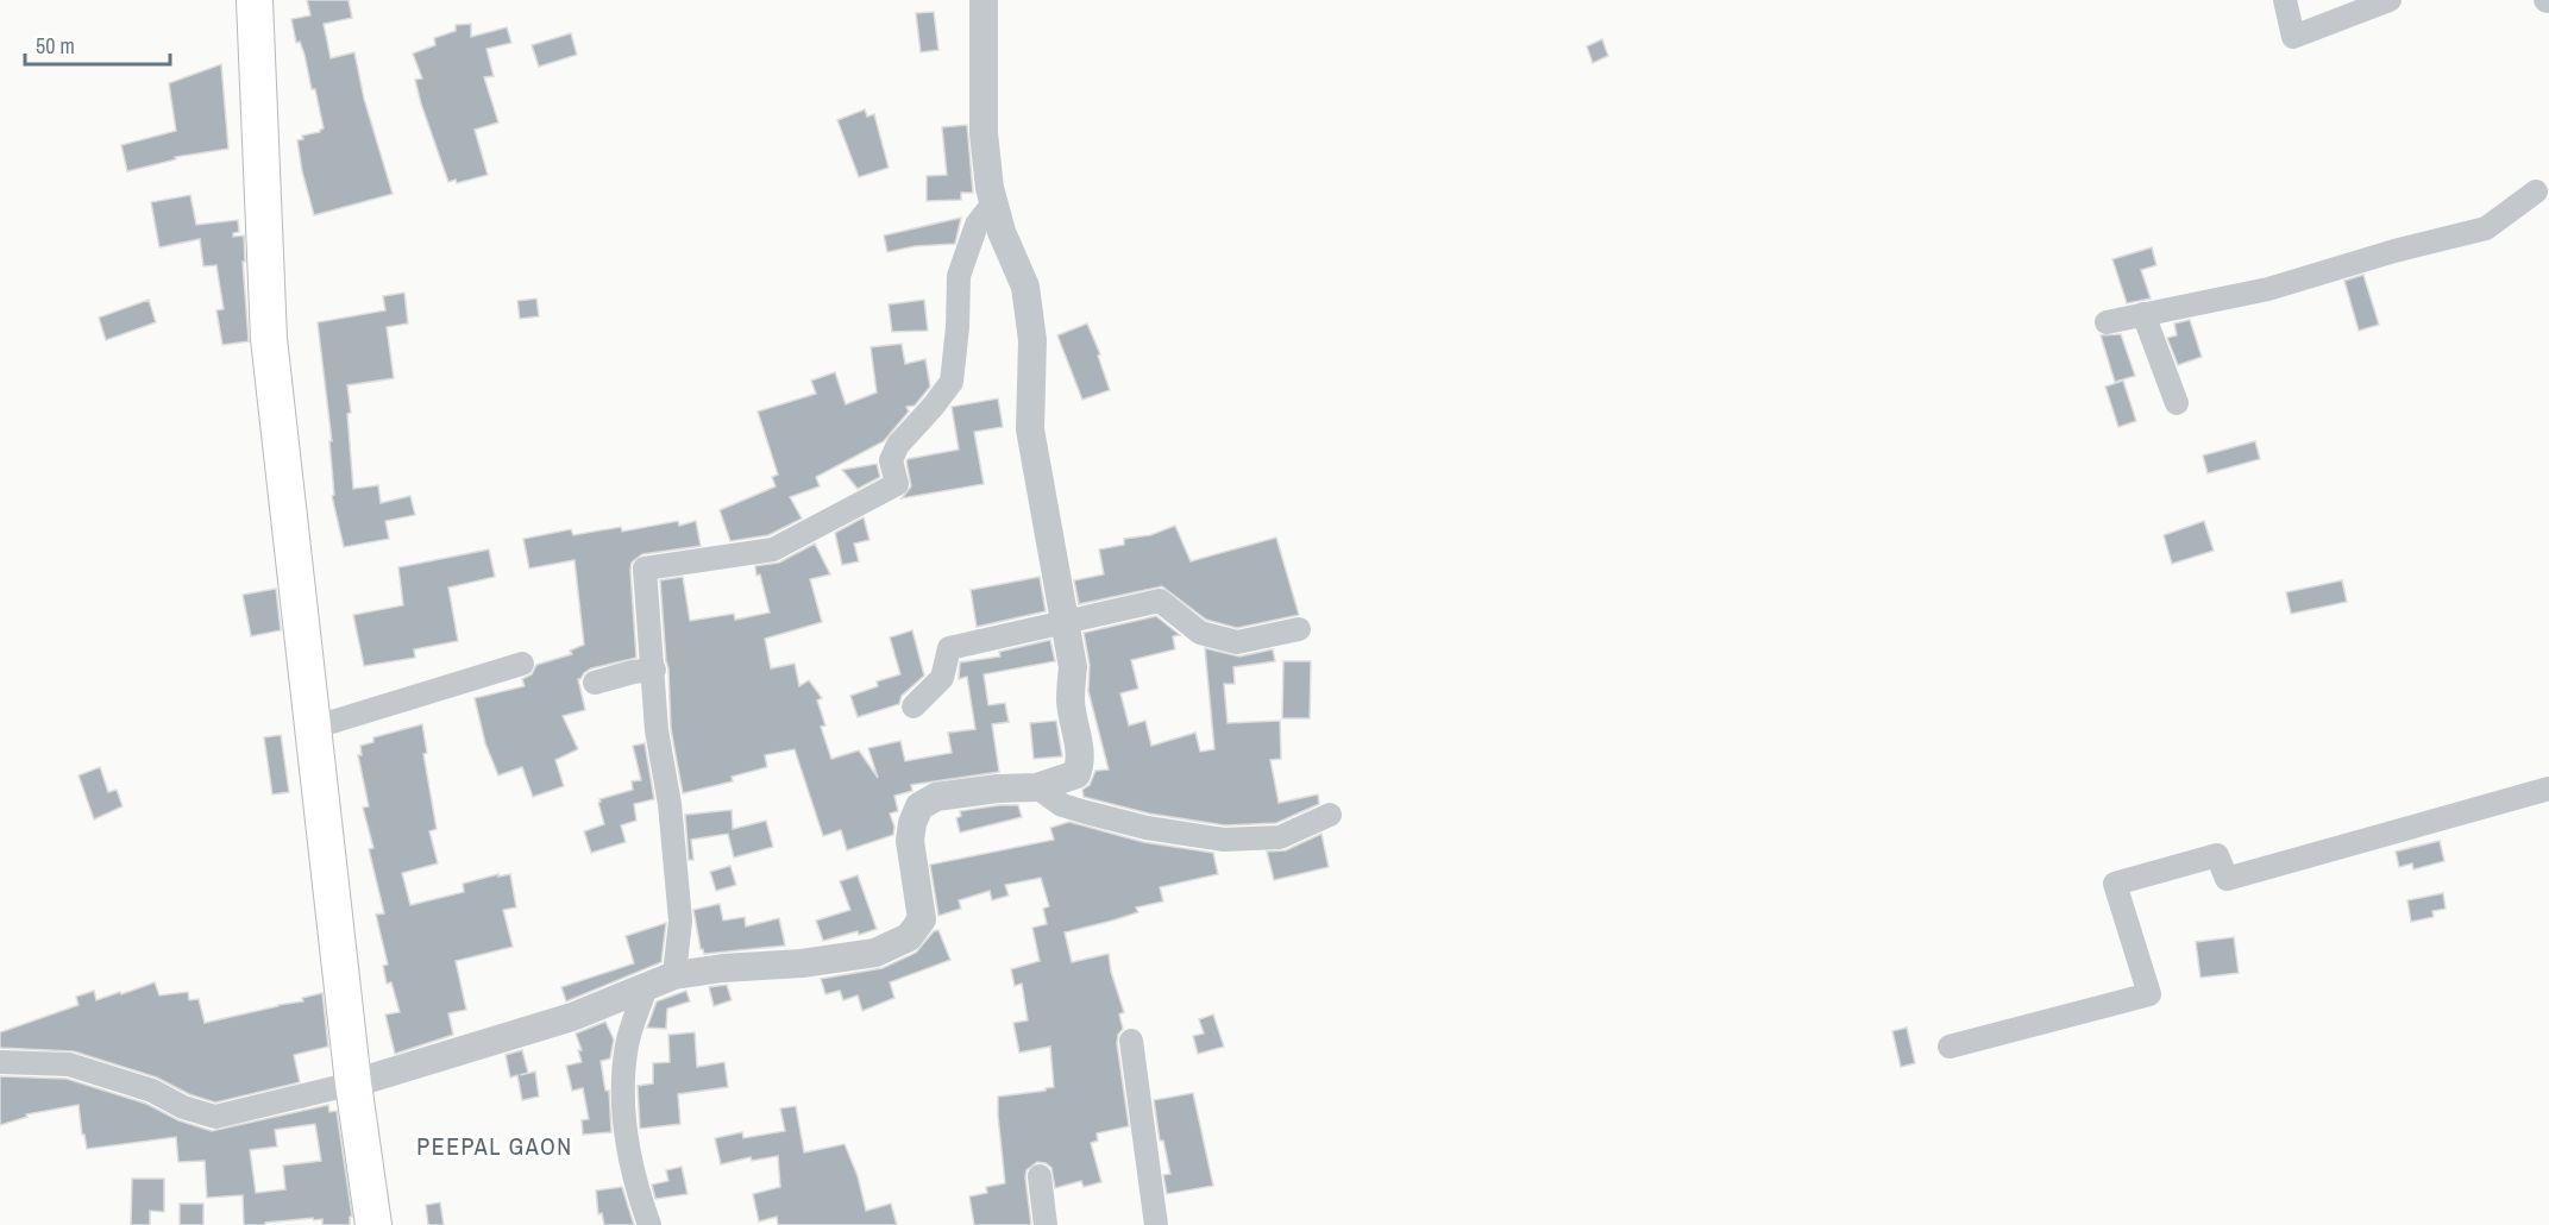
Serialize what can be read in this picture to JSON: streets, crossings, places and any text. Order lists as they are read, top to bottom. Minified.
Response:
{"districts":["PEEPAL GAON"],"scale_bar":"50 m"}
